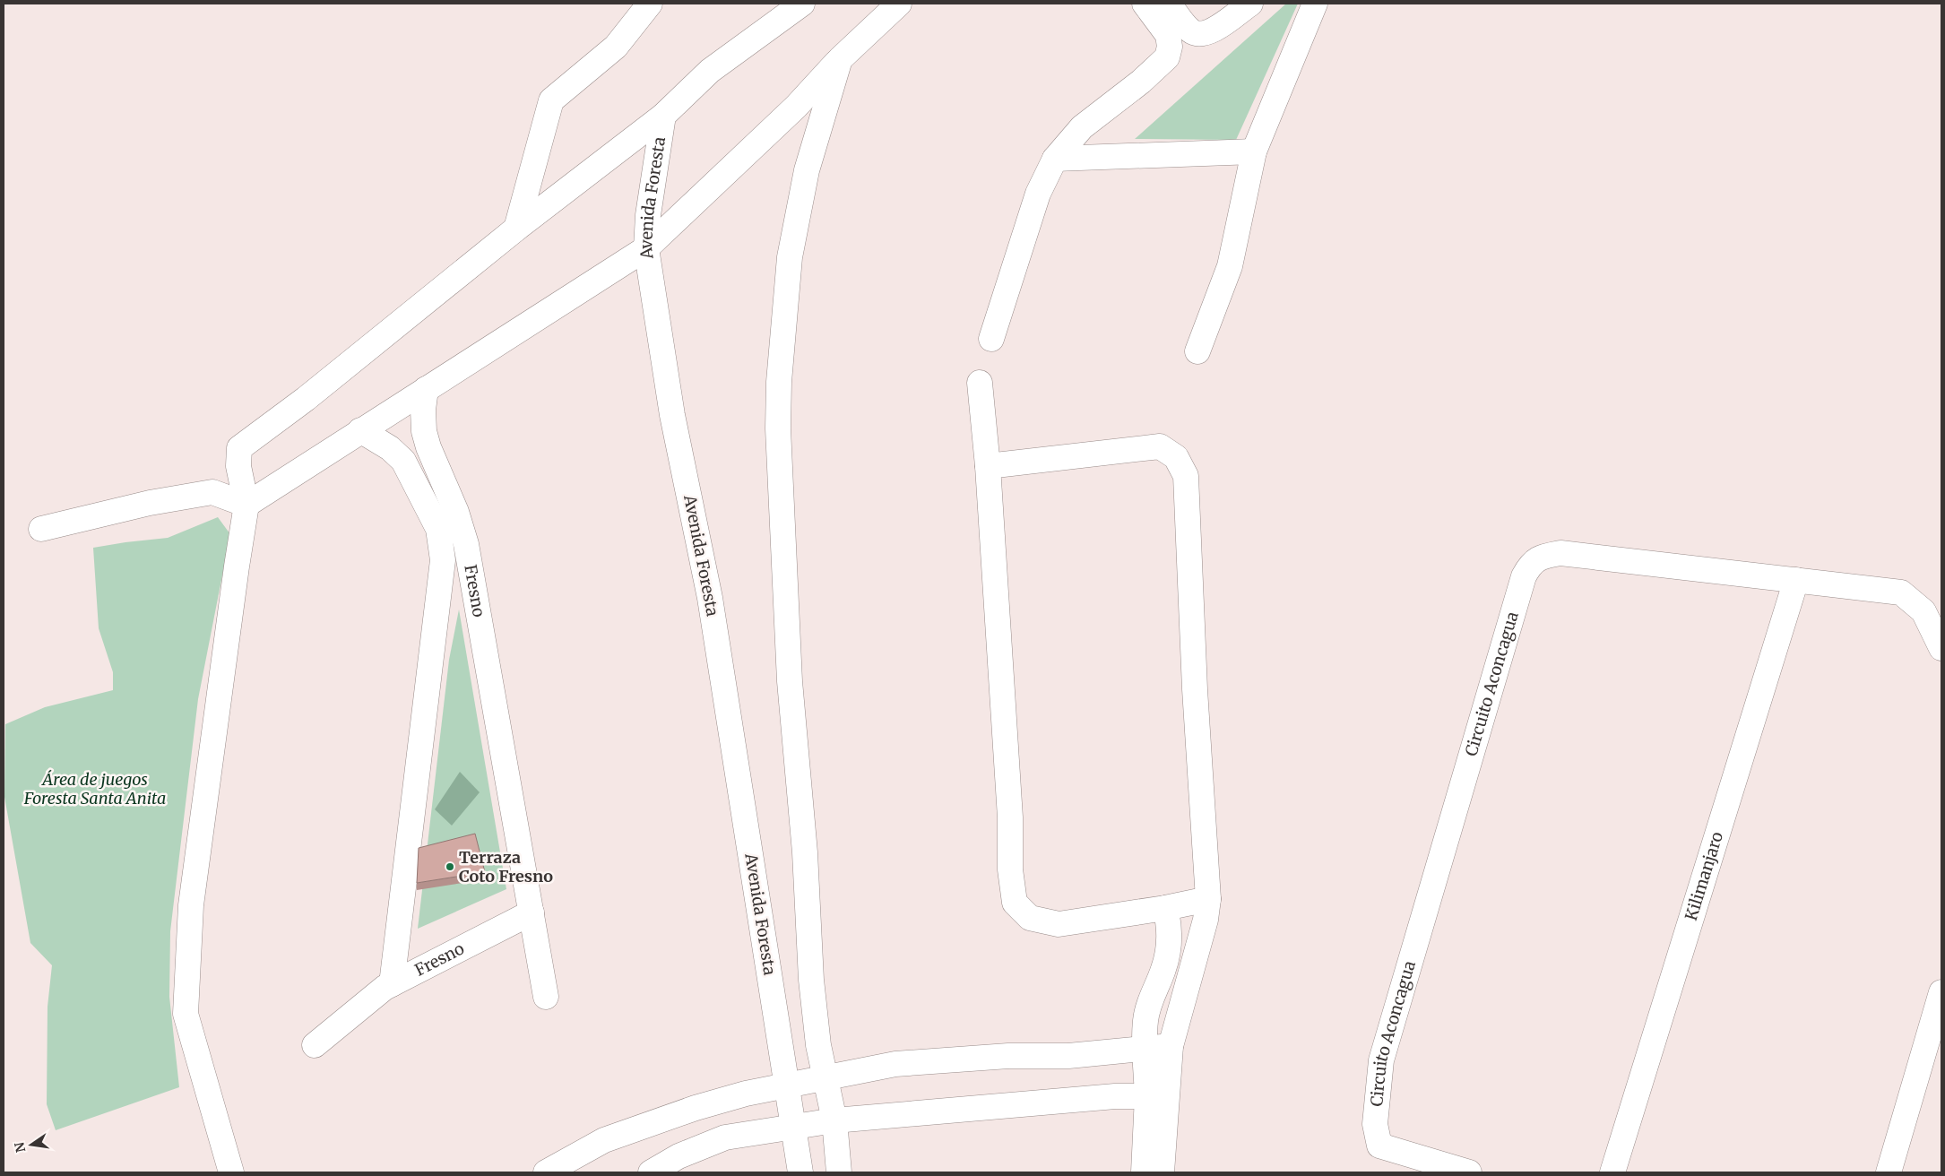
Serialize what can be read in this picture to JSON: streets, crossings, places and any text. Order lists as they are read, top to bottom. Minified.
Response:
{"streets":{"street":["Avenida Foresta","Fresno","Circuito Aconcagua","Kilimanjaro"]},"crossings":[["Circuito Aconcagua","Kilimanjaro"]],"parks":["Área de juegos Foresta Santa Anita"],"places":["Terraza Coto Fresno"],"north":"left"}
